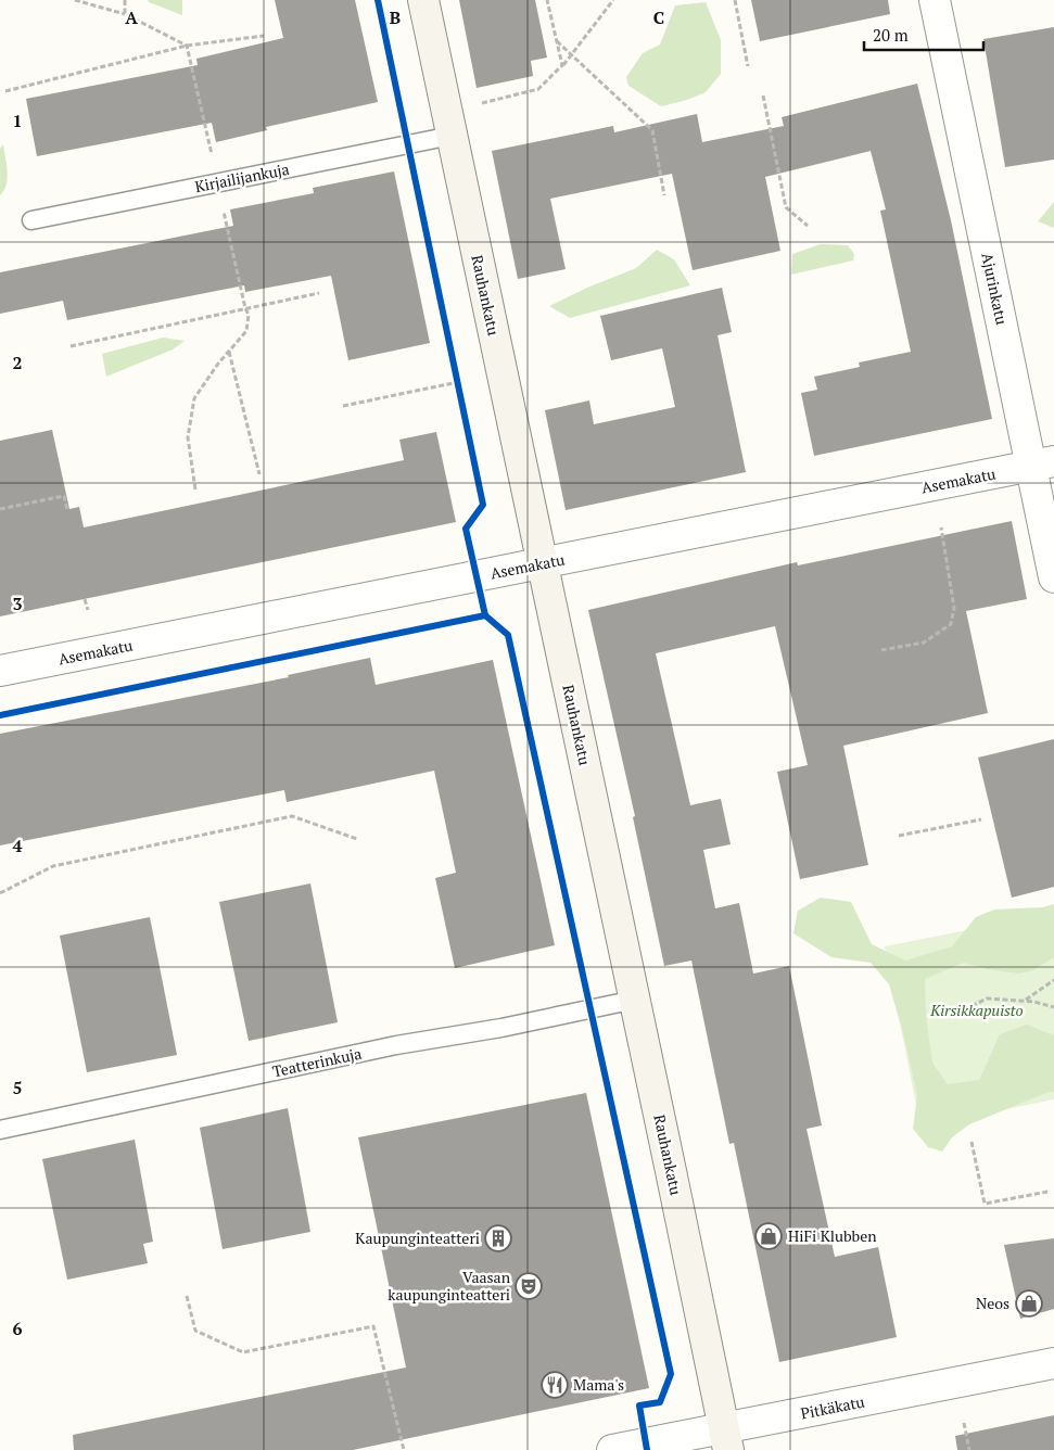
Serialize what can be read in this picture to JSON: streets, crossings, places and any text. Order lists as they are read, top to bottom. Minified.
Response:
{"streets":{"street":["Ajurinkatu","Rauhankatu","Asemakatu","Pitkäkatu"],"lane":["Kirjailijankuja","Teatterinkuja"]},"crossings":[["Kirjailijankuja","Rauhankatu"],["Ajurinkatu","Asemakatu"],["Rauhankatu","Asemakatu"],["Rauhankatu","Teatterinkuja"],["Rauhankatu","Pitkäkatu"]],"parks":["Kirsikkapuisto"],"places":{"shop":["HiFi Klubben","Neos"],"building":["Kaupunginteatteri"],"theatre":["Vaasan kaupunginteatteri"],"restaurant":["Mama's"]},"scale_bar":"20 m","grid":{"columns":["A","B","C"],"rows":["1","2","3","4","5","6"]}}
